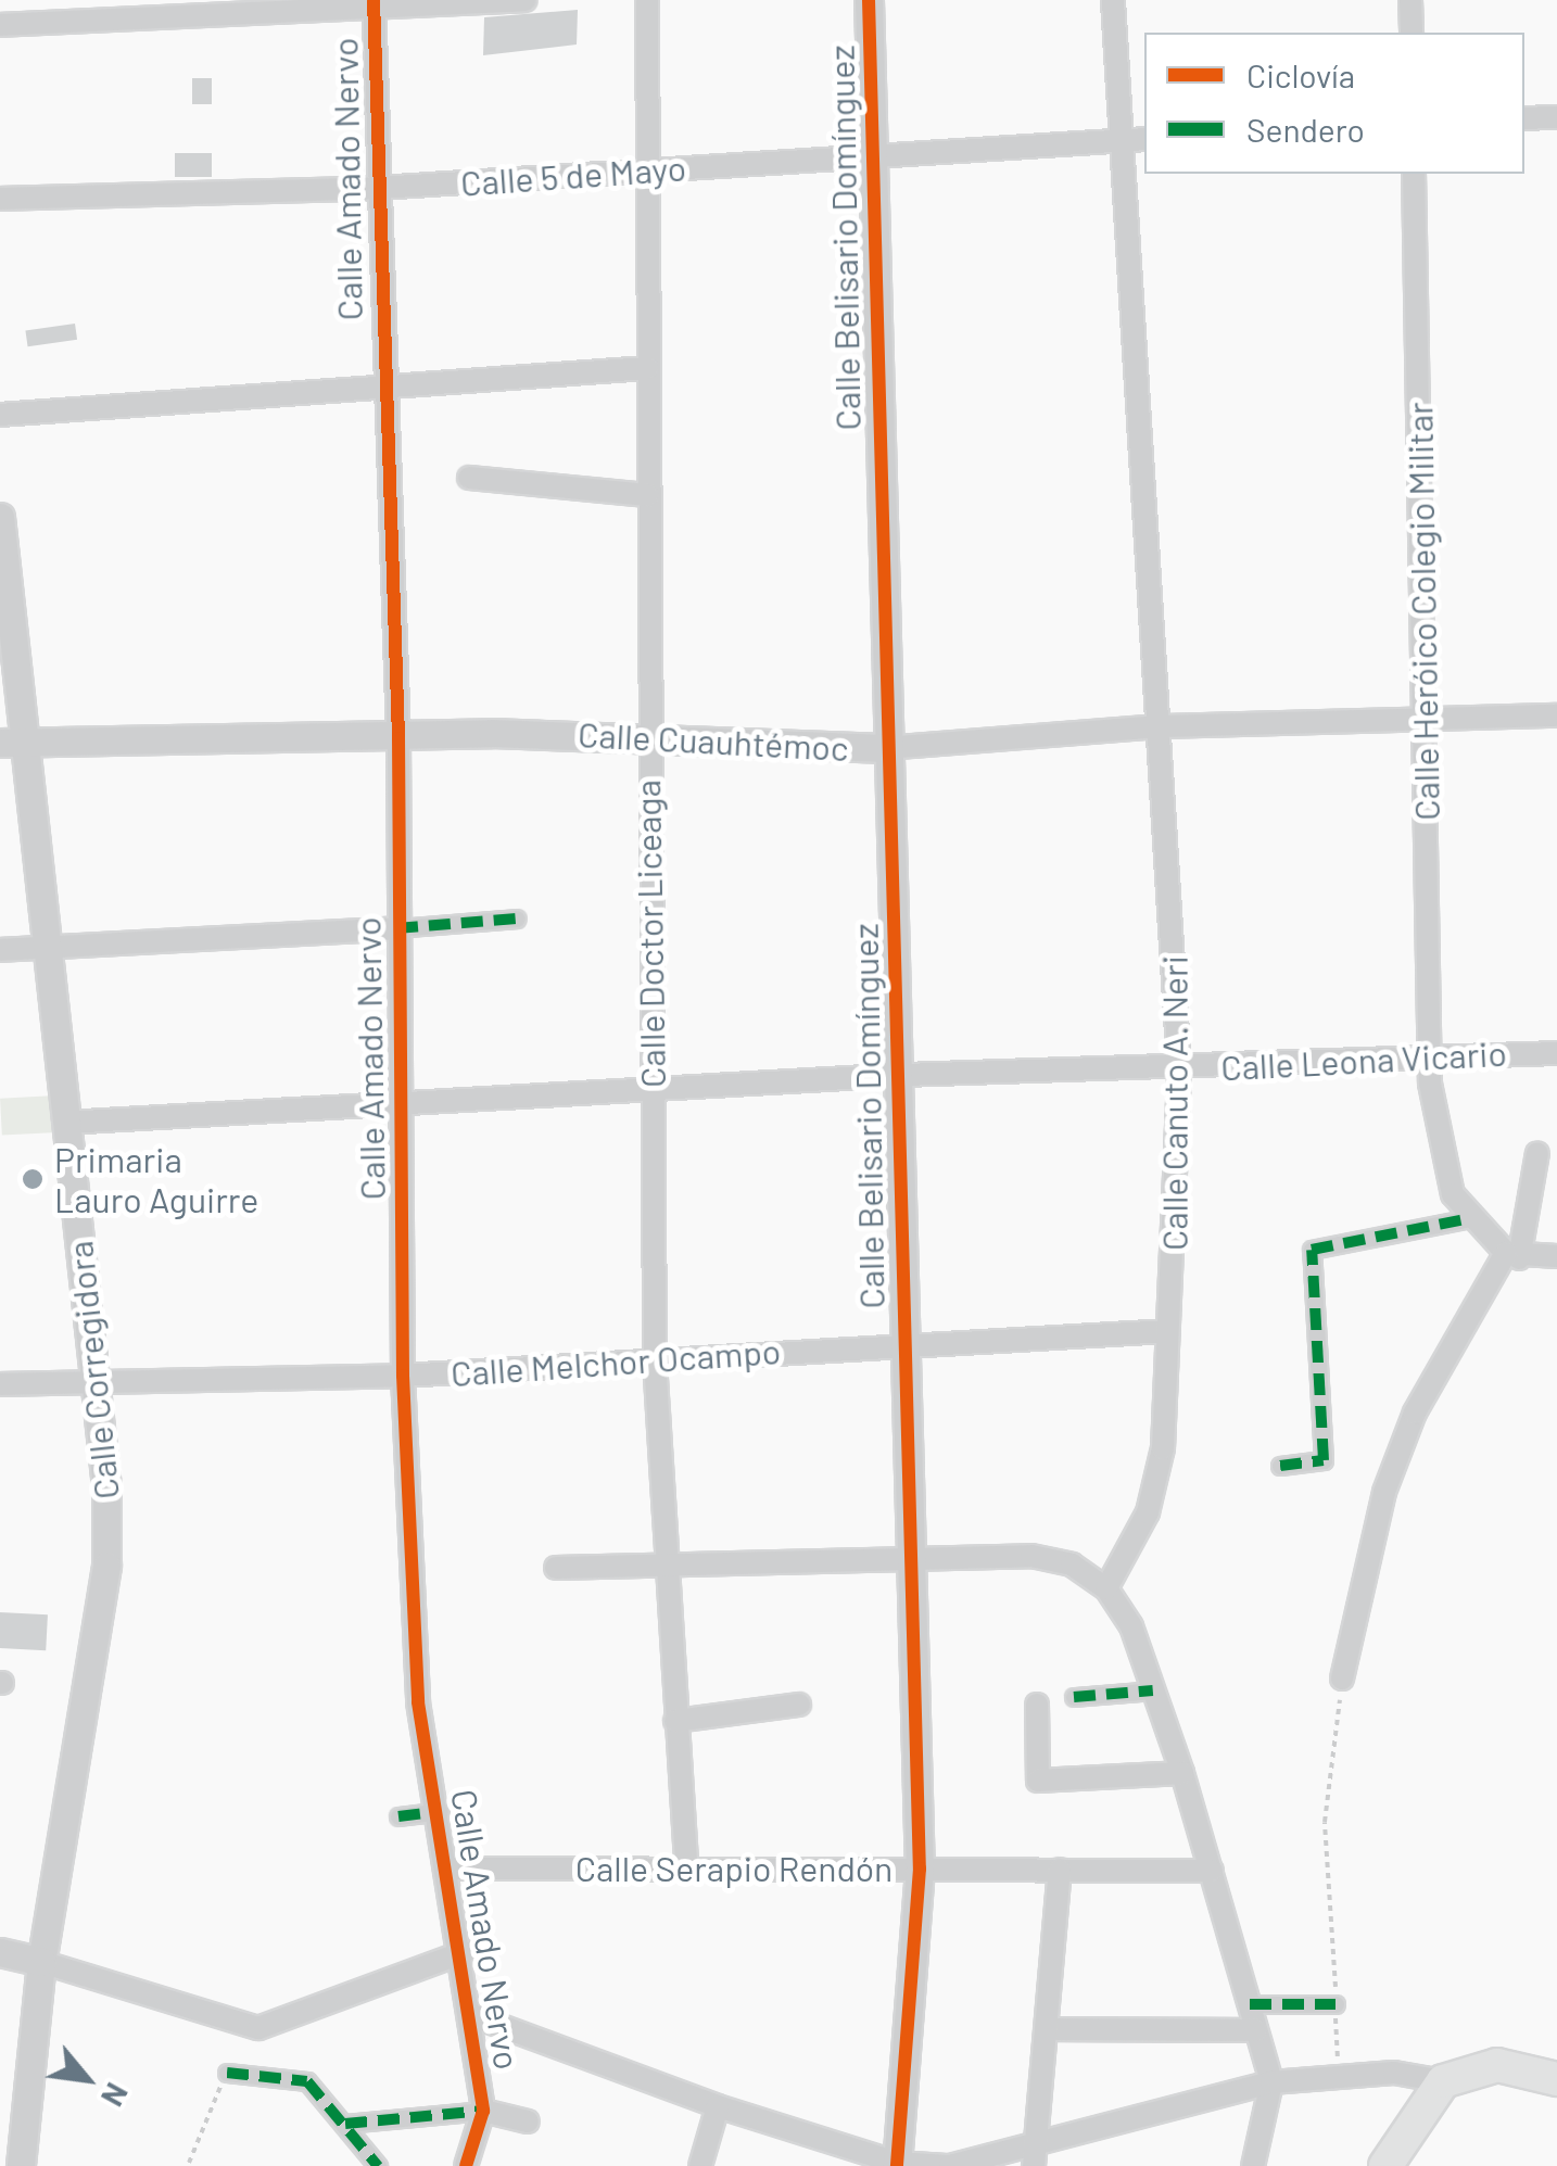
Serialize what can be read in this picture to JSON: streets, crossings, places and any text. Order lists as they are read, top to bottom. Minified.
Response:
{"streets":{"street":["Calle 5 de Mayo","Calle Amado Nervo","Calle Belisario Domínguez","Calle Heróico Colegio Militar","Calle Cuauhtémoc","Calle Doctor Liceaga","Calle Leona Vicario","Calle Canuto A. Neri","Calle Melchor Ocampo","Calle Corregidora","Calle Serapio Rendón"]},"crossings":[["Calle 5 de Mayo","Calle Amado Nervo"],["Calle 5 de Mayo","Calle Belisario Domínguez"],["Calle 5 de Mayo","Calle Doctor Liceaga"],["Calle 5 de Mayo","Calle Canuto A. Neri"],["Calle Amado Nervo","Calle Cuauhtémoc"],["Calle Amado Nervo","Calle Leona Vicario"],["Calle Amado Nervo","Calle Melchor Ocampo"],["Calle Amado Nervo","Calle Serapio Rendón"],["Calle Belisario Domínguez","Calle Cuauhtémoc"],["Calle Belisario Domínguez","Calle Leona Vicario"],["Calle Belisario Domínguez","Calle Melchor Ocampo"],["Calle Belisario Domínguez","Calle Serapio Rendón"],["Calle Heróico Colegio Militar","Calle Cuauhtémoc"],["Calle Heróico Colegio Militar","Calle Leona Vicario"],["Calle Cuauhtémoc","Calle Doctor Liceaga"],["Calle Cuauhtémoc","Calle Canuto A. Neri"],["Calle Cuauhtémoc","Calle Corregidora"],["Calle Doctor Liceaga","Calle Leona Vicario"],["Calle Doctor Liceaga","Calle Melchor Ocampo"],["Calle Doctor Liceaga","Calle Serapio Rendón"],["Calle Leona Vicario","Calle Canuto A. Neri"],["Calle Leona Vicario","Calle Corregidora"],["Calle Canuto A. Neri","Calle Melchor Ocampo"],["Calle Melchor Ocampo","Calle Corregidora"]],"places":["Primaria Lauro Aguirre"],"legend":["Ciclovía","Sendero"],"north":"bottom right"}
